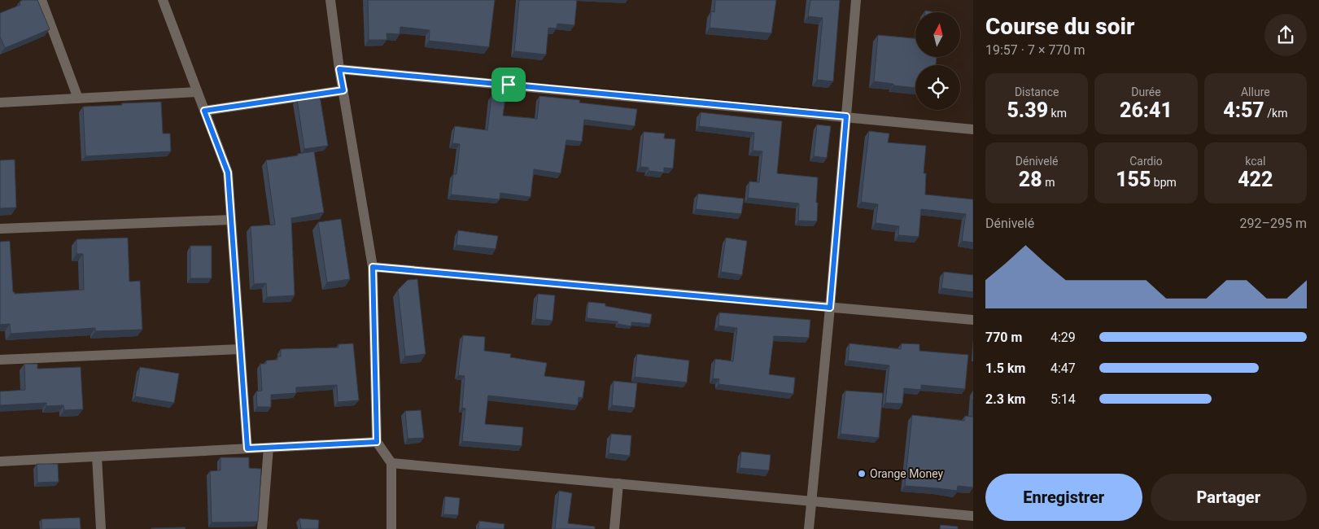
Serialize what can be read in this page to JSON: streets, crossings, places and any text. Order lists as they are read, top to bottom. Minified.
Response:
{"places":["Orange Money"],"north":"top","page":{"heading":["Course du soir","19:57 · 7 × 770 m"],"stats":[["Distance","5.39 km"],["Durée","26:41"],["Allure","4:57 /km"],["Dénivelé","28 m"],["Cardio","155 bpm"],["kcal","422"]],"chart":["Dénivelé","292–295 m"],"list":[{"name":"770 m","note":"4:29"},{"name":"1.5 km","note":"4:47"},{"name":"2.3 km","note":"5:14"}],"buttons":["Enregistrer","Partager"]}}
